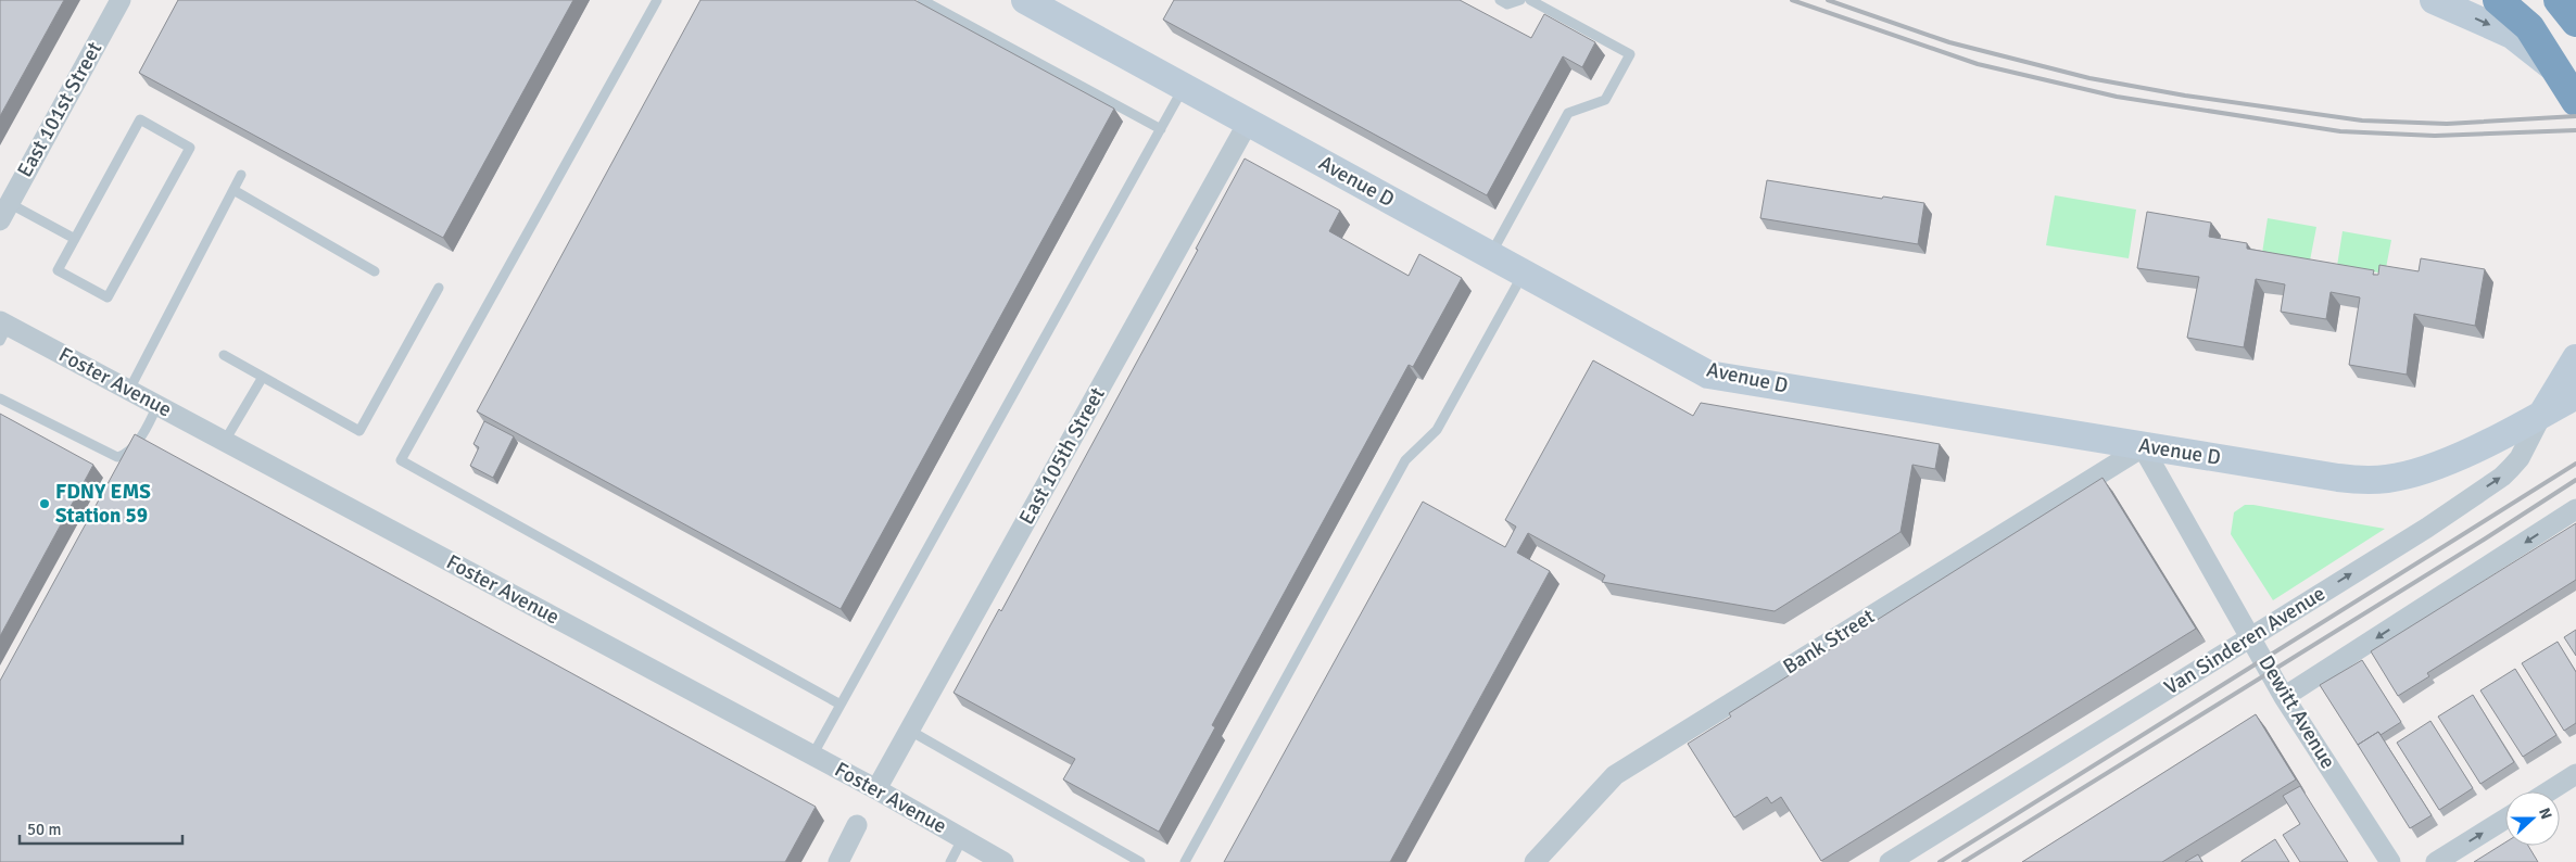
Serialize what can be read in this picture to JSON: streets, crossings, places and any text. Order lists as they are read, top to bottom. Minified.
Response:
{"streets":{"main road":["Avenue D"],"street":["East 101st Street","Foster Avenue","East 105th Street","Van Sinderen Avenue","Bank Street","Dewitt Avenue"]},"crossings":[["Avenue D","East 105th Street"],["Avenue D","Van Sinderen Avenue"],["Avenue D","Bank Street"],["Avenue D","Dewitt Avenue"],["Foster Avenue","East 105th Street"],["Van Sinderen Avenue","Dewitt Avenue"],["Bank Street","Dewitt Avenue"]],"places":["FDNY EMS Station 59"],"scale_bar":"50 m","north":"right"}
